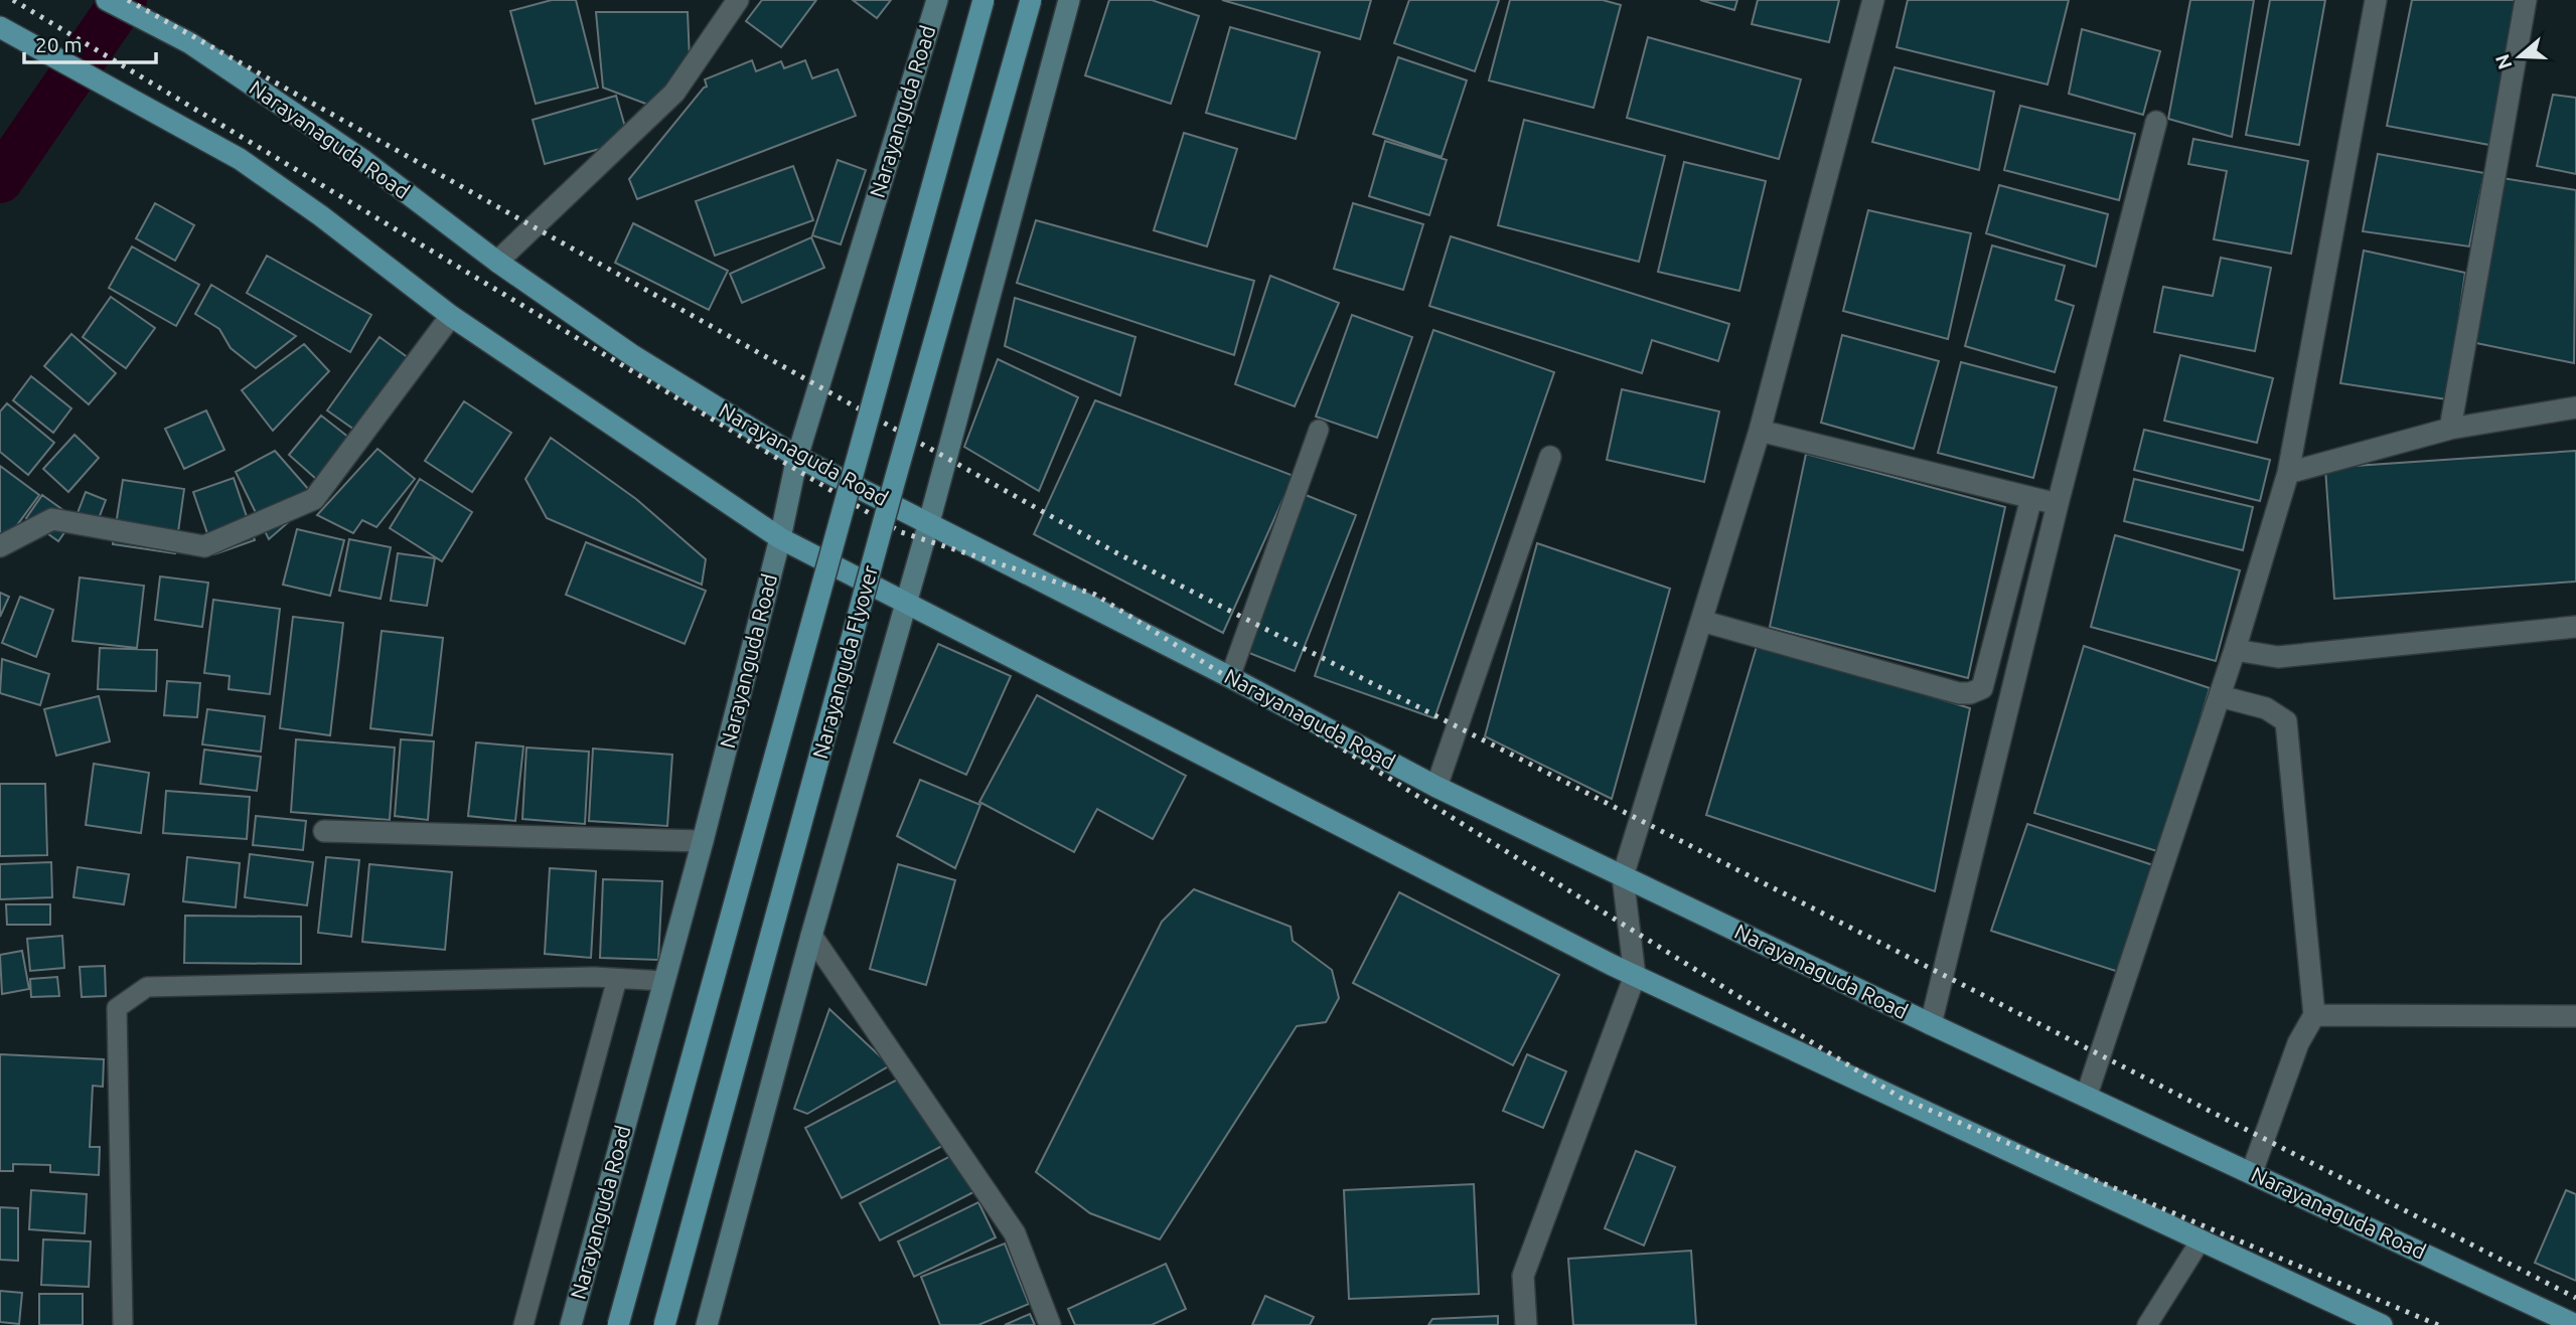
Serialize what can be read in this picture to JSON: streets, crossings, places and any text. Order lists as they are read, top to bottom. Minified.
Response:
{"streets":{"main road":["Narayanaguda Road","Narayanguda Flyover"],"street":["Narayanguda Road"]},"crossings":[["Narayanguda Road","Narayanaguda Road"]],"scale_bar":"20 m","north":"left"}
